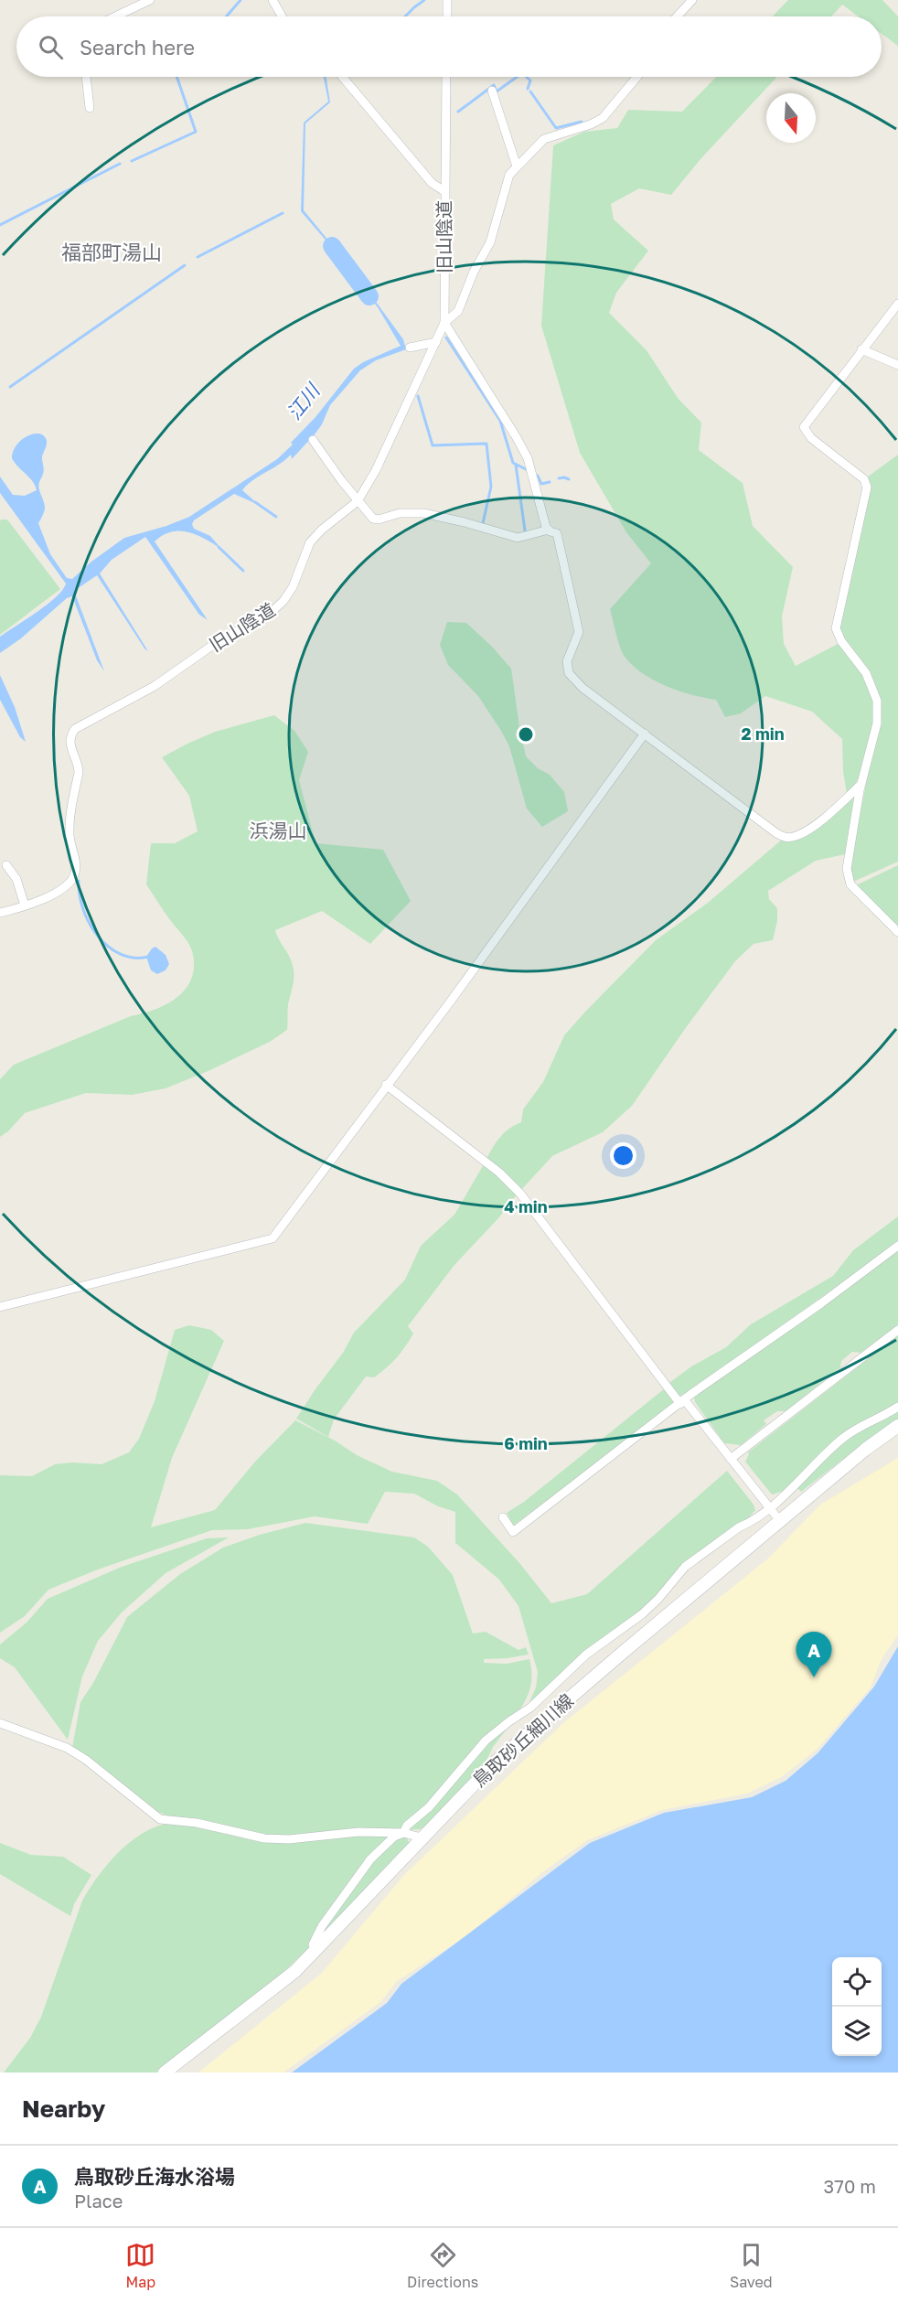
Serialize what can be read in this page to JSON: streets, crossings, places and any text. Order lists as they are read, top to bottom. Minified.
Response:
{"streets":{"main road":["鳥取砂丘細川線"],"street":["旧山陰道"]},"districts":["福部町湯山","浜湯山"],"water":["江川"],"north":"bottom","page":{"search":"Search here","pins":"A","heading":"Nearby","list":[{"mark":"A","name":"鳥取砂丘海水浴場","note":"Place","value":"370 m"}],"nav":["Map","Directions","Saved"]},"rings":["2 min","4 min","6 min"]}
